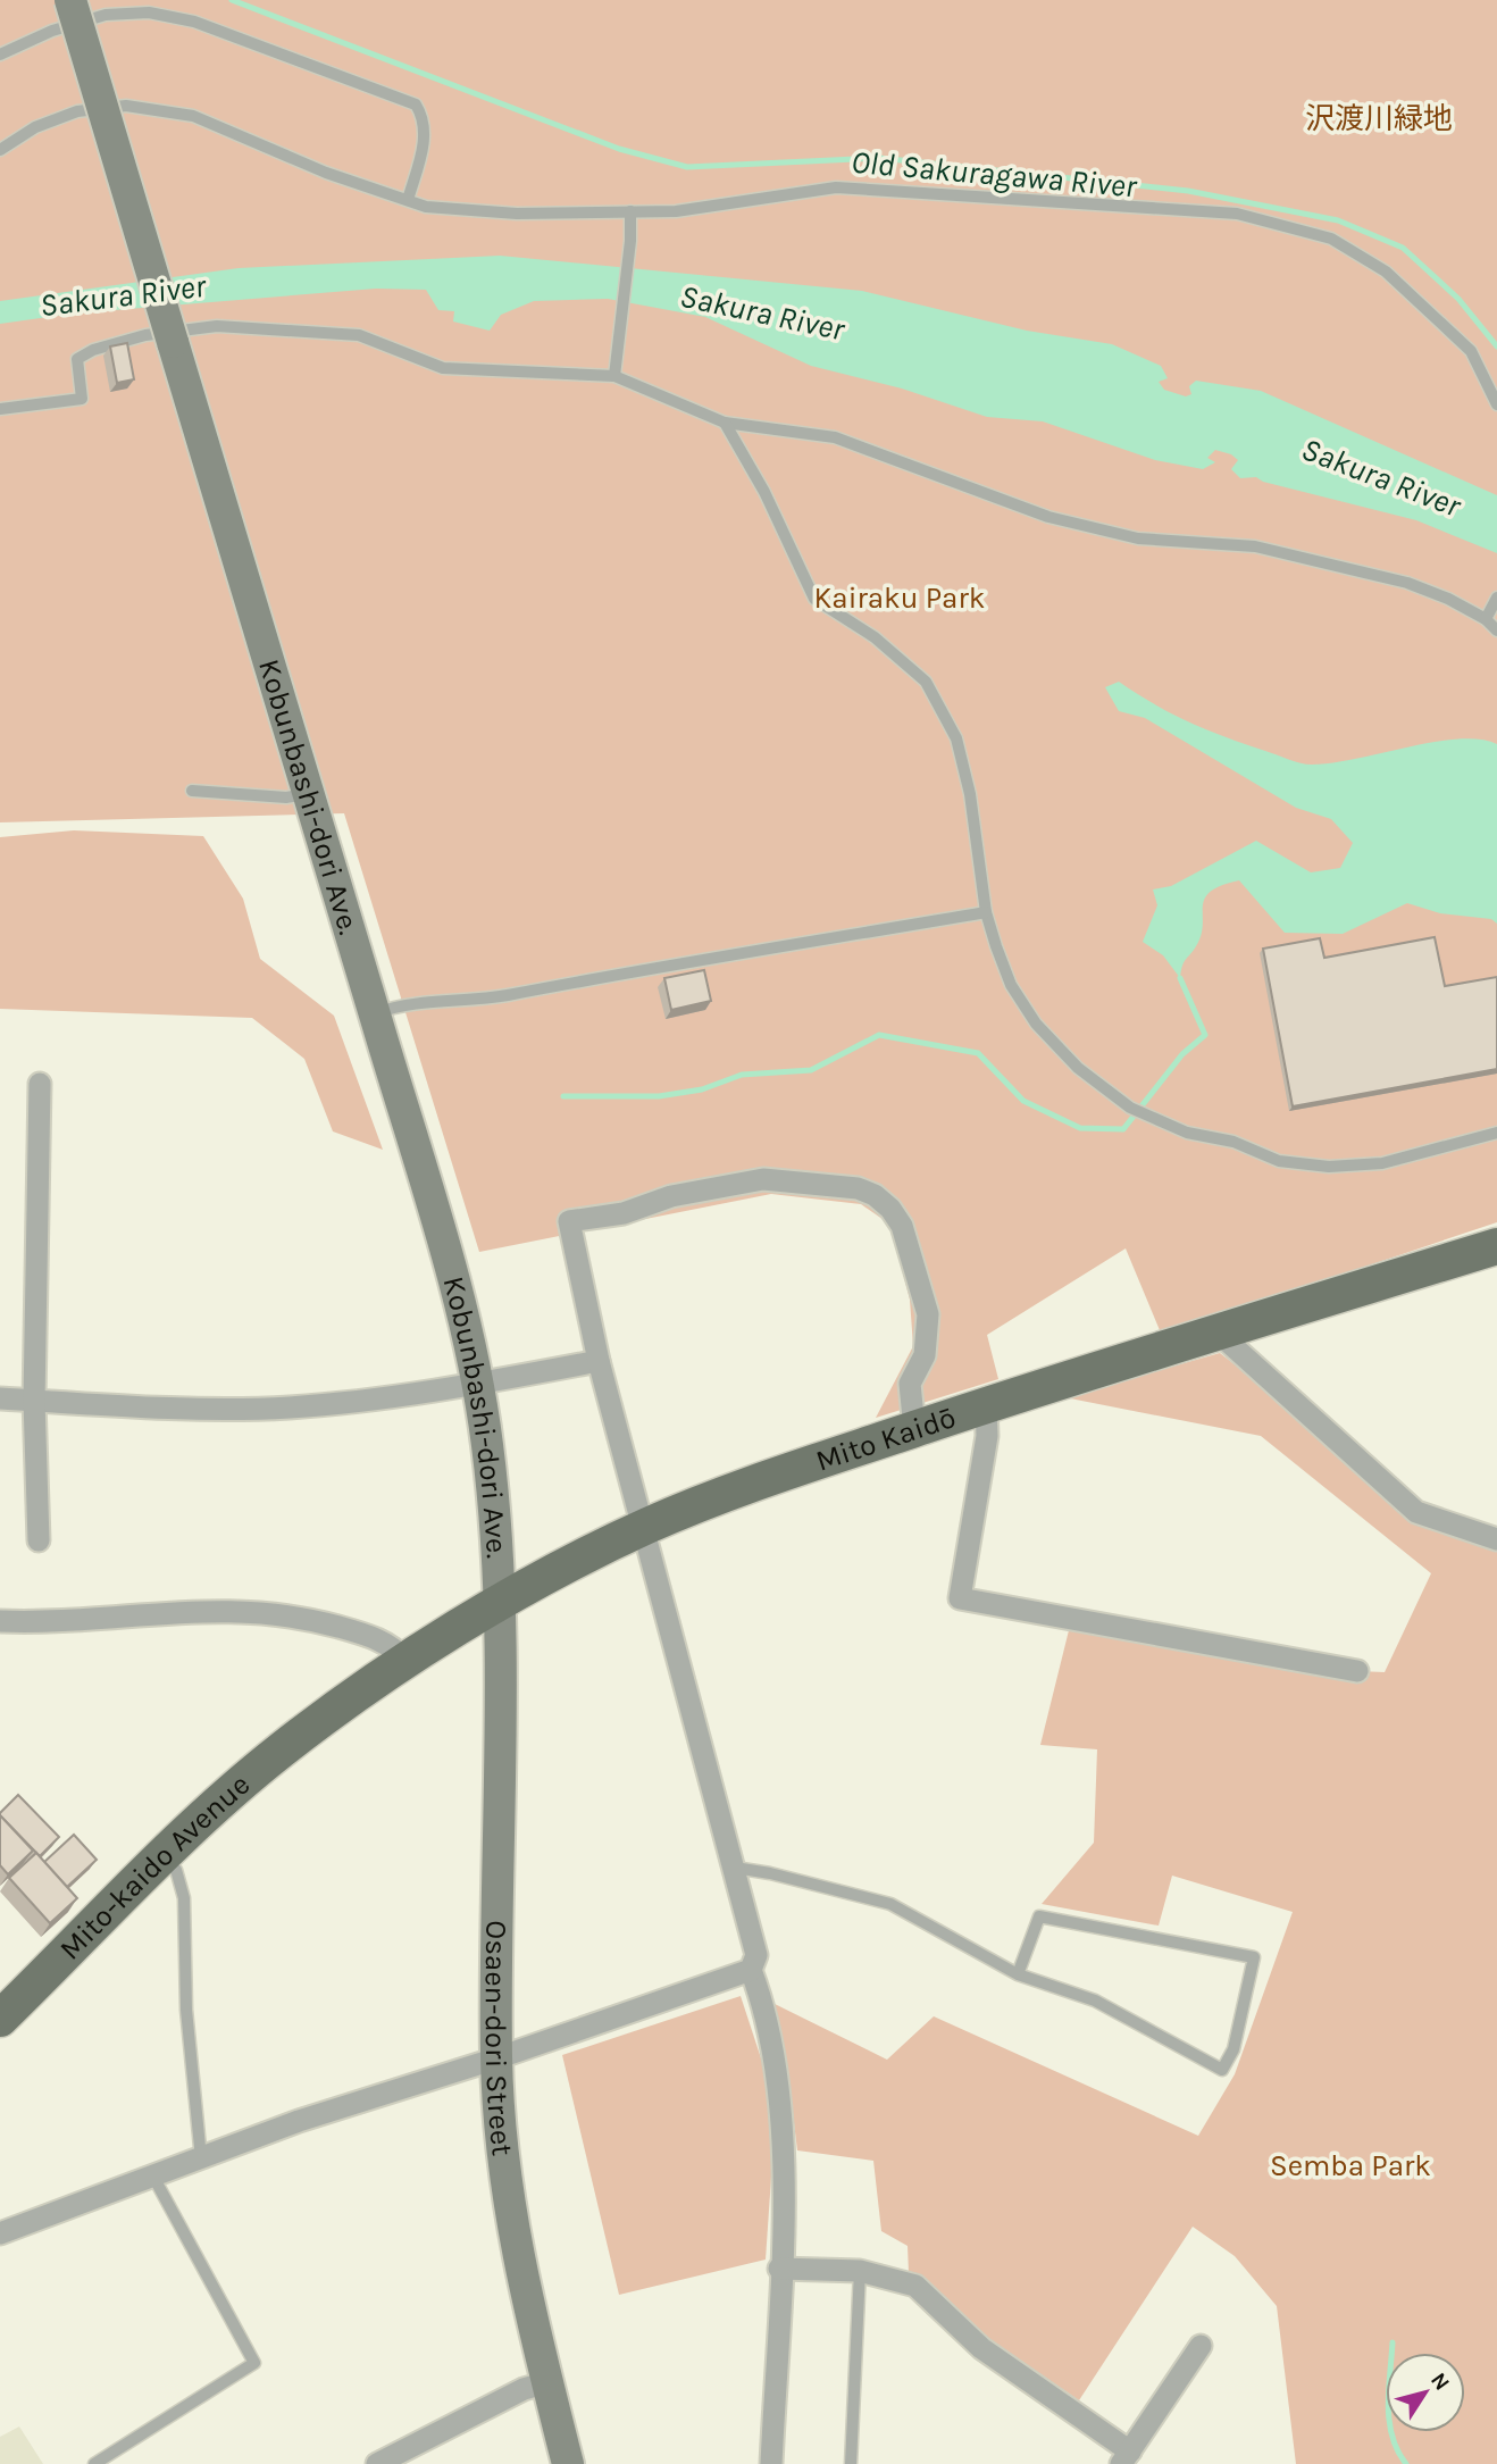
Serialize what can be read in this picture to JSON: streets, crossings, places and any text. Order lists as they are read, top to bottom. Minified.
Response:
{"streets":{"main road":["Mito Kaidō","Mito-kaido Avenue"],"street":["Kobunbashi-dori Ave.","Osaen-dori Street"]},"crossings":[["Kobunbashi-dori Ave.","Mito Kaidō"],["Kobunbashi-dori Ave.","Osaen-dori Street"],["Mito Kaidō","Mito-kaido Avenue"],["Mito Kaidō","Osaen-dori Street"]],"water":["Old Sakuragawa River","Sakura River"],"parks":["沢渡川緑地","Kairaku Park","Semba Park"],"north":"top right"}
